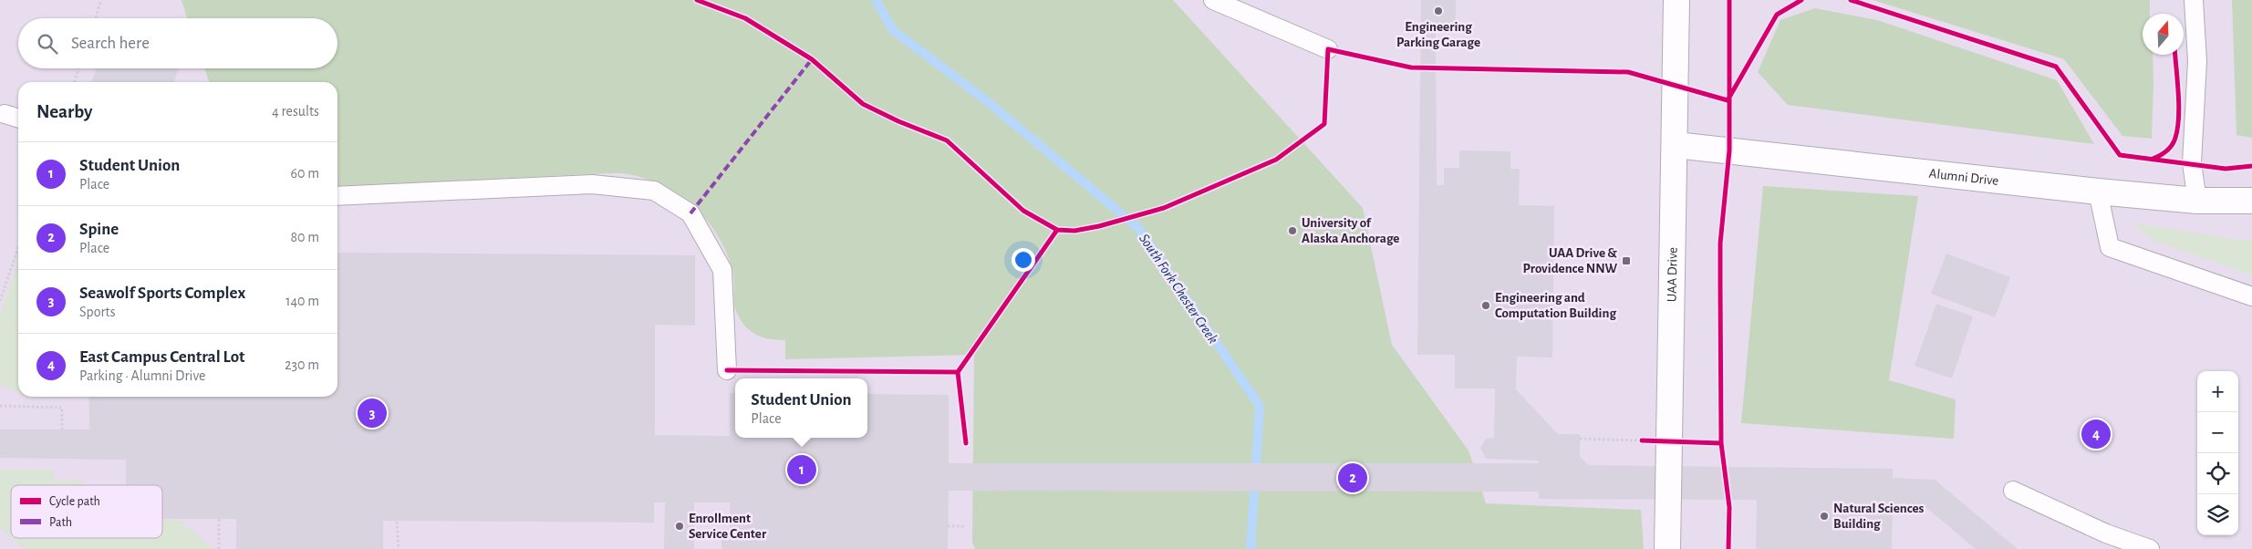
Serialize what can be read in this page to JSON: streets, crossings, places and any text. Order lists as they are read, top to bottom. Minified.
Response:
{"streets":{"street":["Alumni Drive","UAA Drive"]},"crossings":[["Alumni Drive","UAA Drive"]],"water":["South Fork Chester Creek"],"places":{"other":["Engineering Parking Garage","University of Alaska Anchorage","Engineering and Computation Building","Natural Sciences Building","Enrollment Service Center"],"transit":["UAA Drive & Providence NNW"]},"legend":["Cycle path","Path"],"north":"top","page":{"search":"Search here","heading":["Nearby","4 results"],"list":[{"mark":"1","name":"Student Union","note":"Place","value":"60 m"},{"mark":"2","name":"Spine","note":"Place","value":"80 m"},{"mark":"3","name":"Seawolf Sports Complex","note":"Sports","value":"140 m"},{"mark":"4","name":"East Campus Central Lot","note":"Parking · Alumni Drive","value":"230 m"}],"map_buttons":["+","−"],"popup":["Student Union","Place"],"pins":["3","4","1","2"]}}
